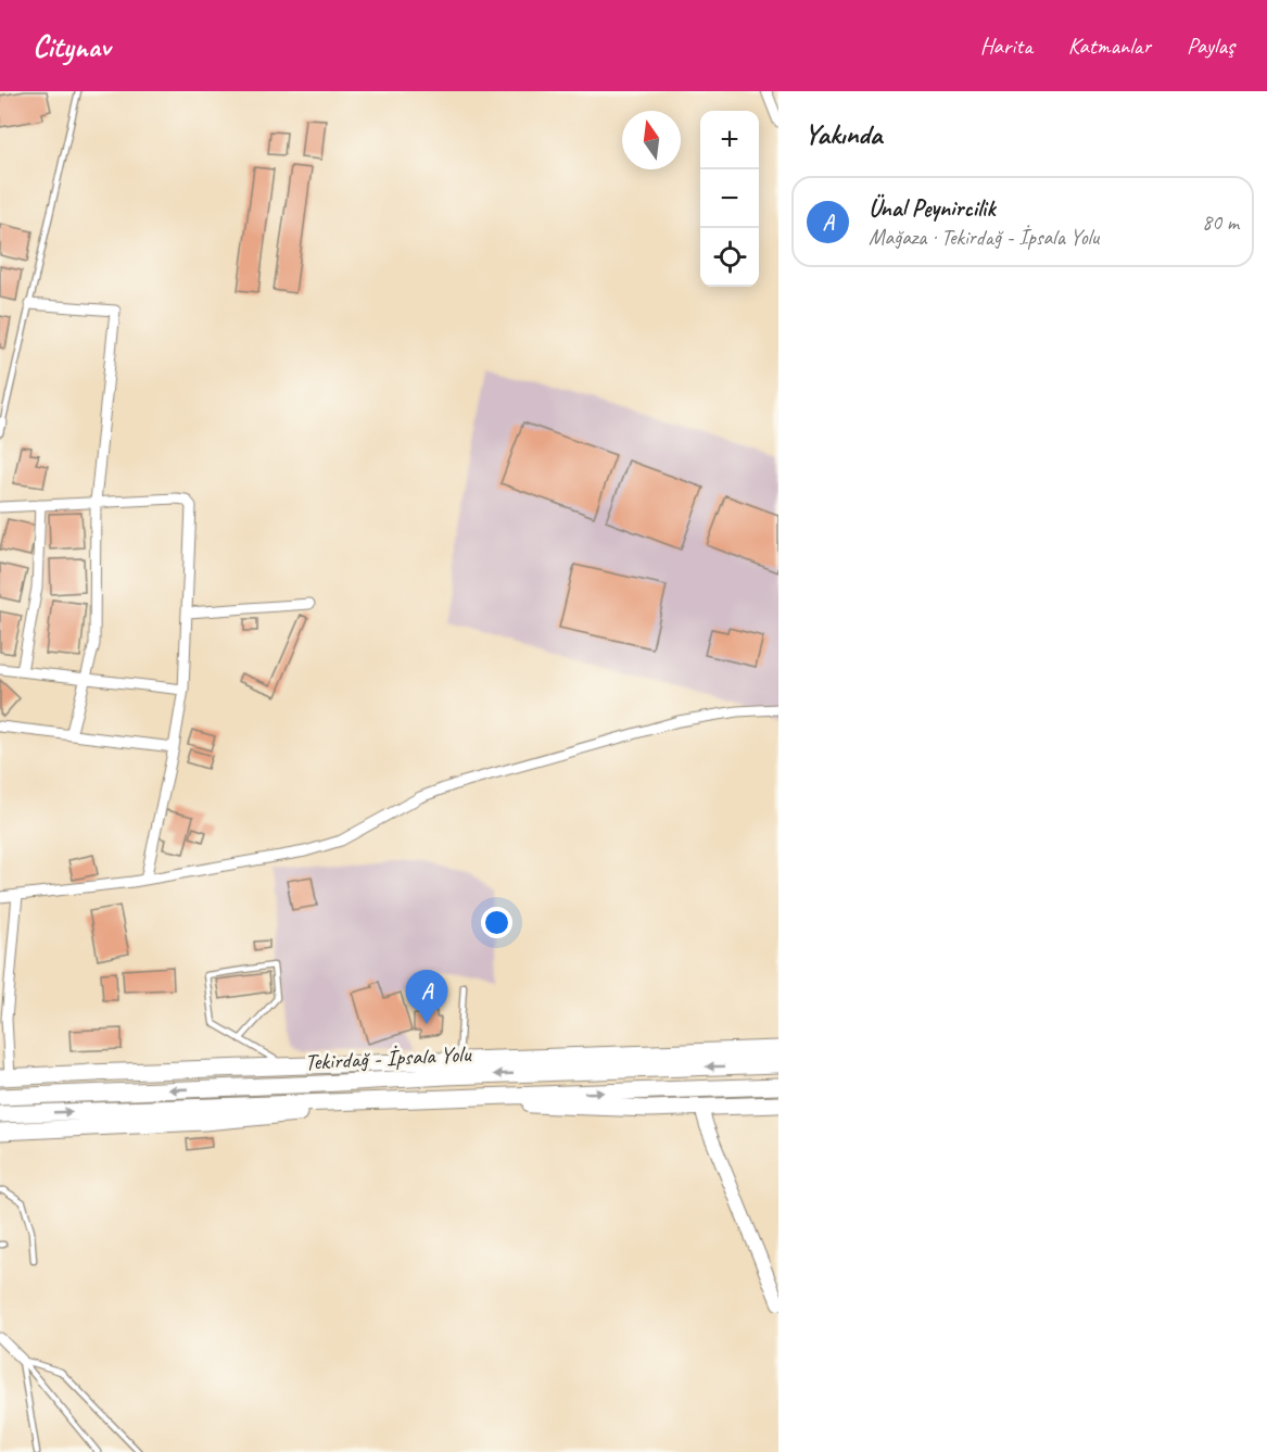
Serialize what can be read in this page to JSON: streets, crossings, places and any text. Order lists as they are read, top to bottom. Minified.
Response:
{"streets":{"highway":["Tekirdağ - İpsala Yolu"]},"north":"top","page":{"header":"Citynav","nav":["Harita","Katmanlar","Paylaş"],"heading":"Yakında","map_buttons":["+","−"],"list":[{"mark":"A","name":"Ünal Peynircilik","note":"Mağaza · Tekirdağ - İpsala Yolu","value":"80 m"}],"pins":"A"}}
